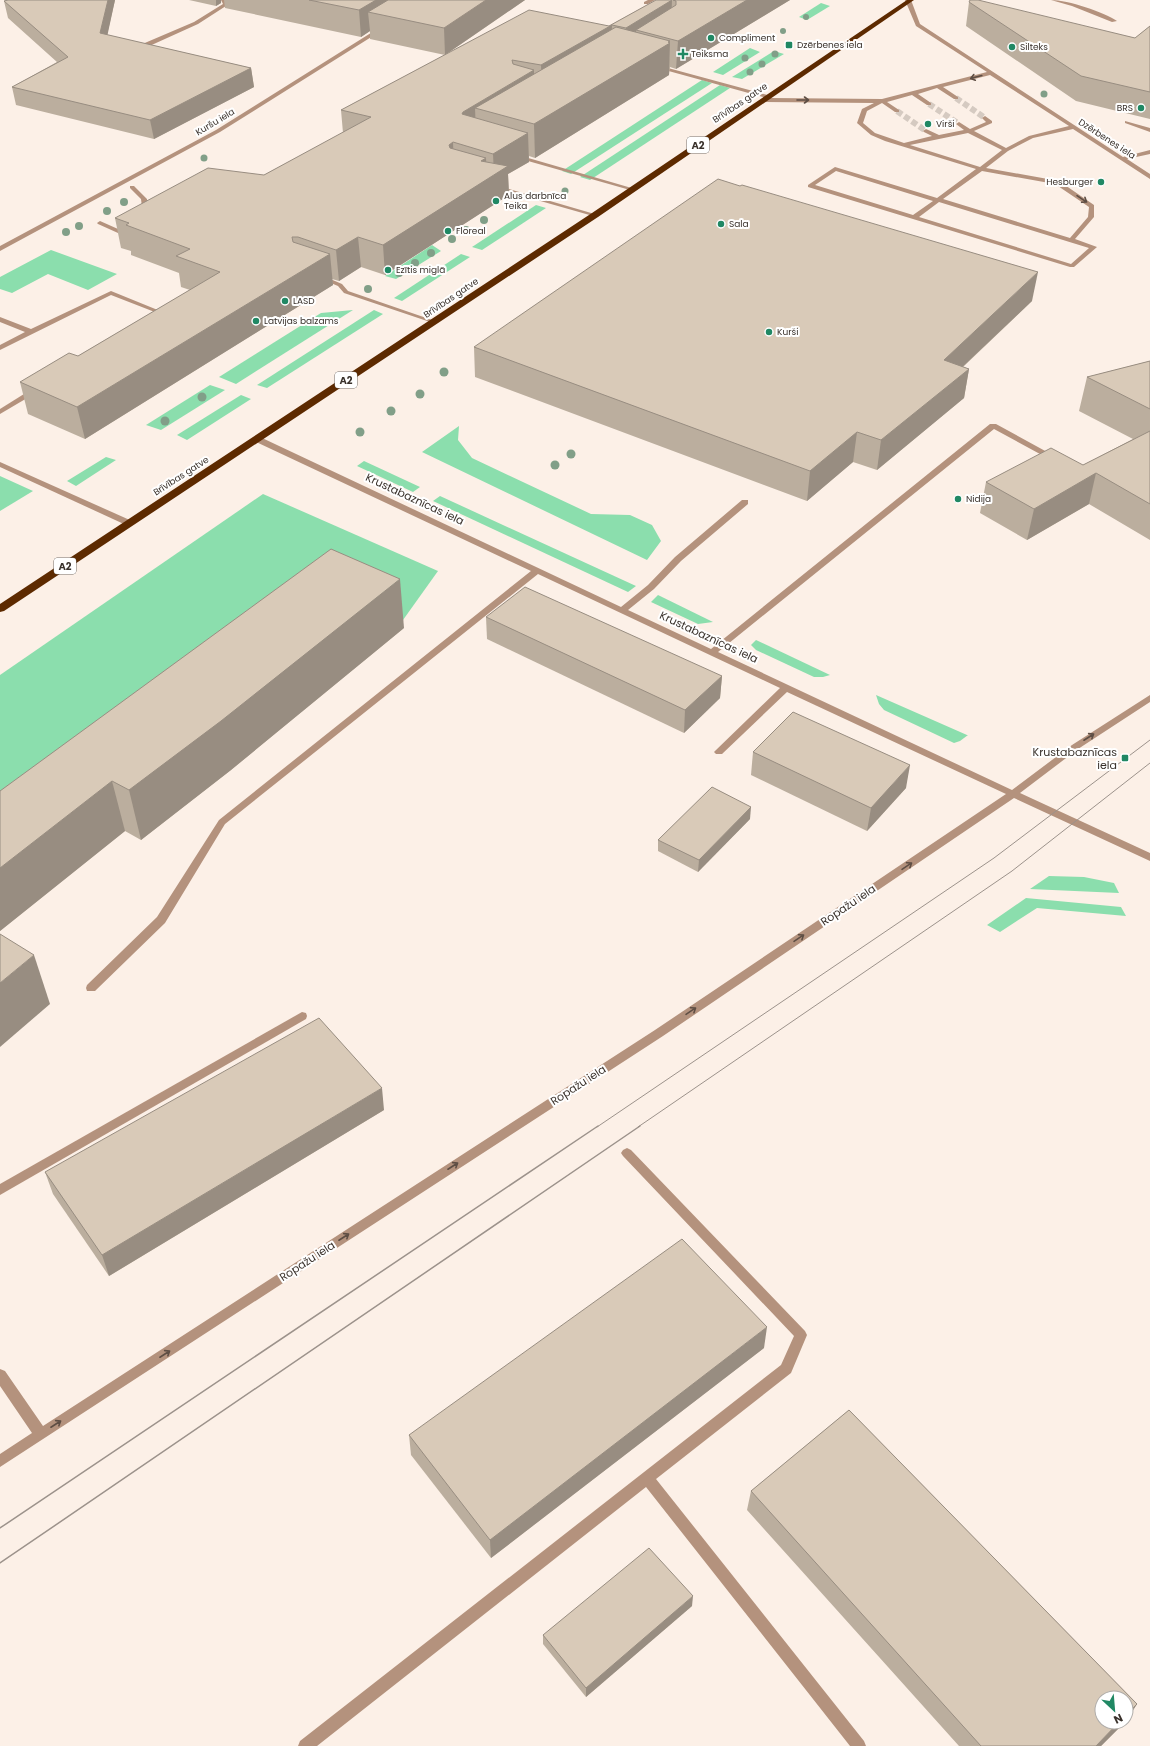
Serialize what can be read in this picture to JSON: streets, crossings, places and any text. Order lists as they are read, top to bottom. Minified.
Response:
{"streets":{"highway":["Brīvības gatve","A2"],"street":["Kuršu iela","Dzērbenes iela","Krustabaznīcas iela","Ropažu iela"]},"crossings":[["Brīvības gatve","Dzērbenes iela"],["Brīvības gatve","Krustabaznīcas iela"],["Krustabaznīcas iela","Ropažu iela"]],"one_way":["Ropažu iela"],"places":{"other":["Compliment","Silteks","BRS","Virši","Hesburger","Alus darbnīca Teika","Sala","Floreal","Ezītis miglā","LASD","Latvijas balzams","Kurši","Nidija"],"transit":["Dzērbenes iela","Krustabaznīcas iela"],"health":["Teiksma"]},"north":"bottom right"}
